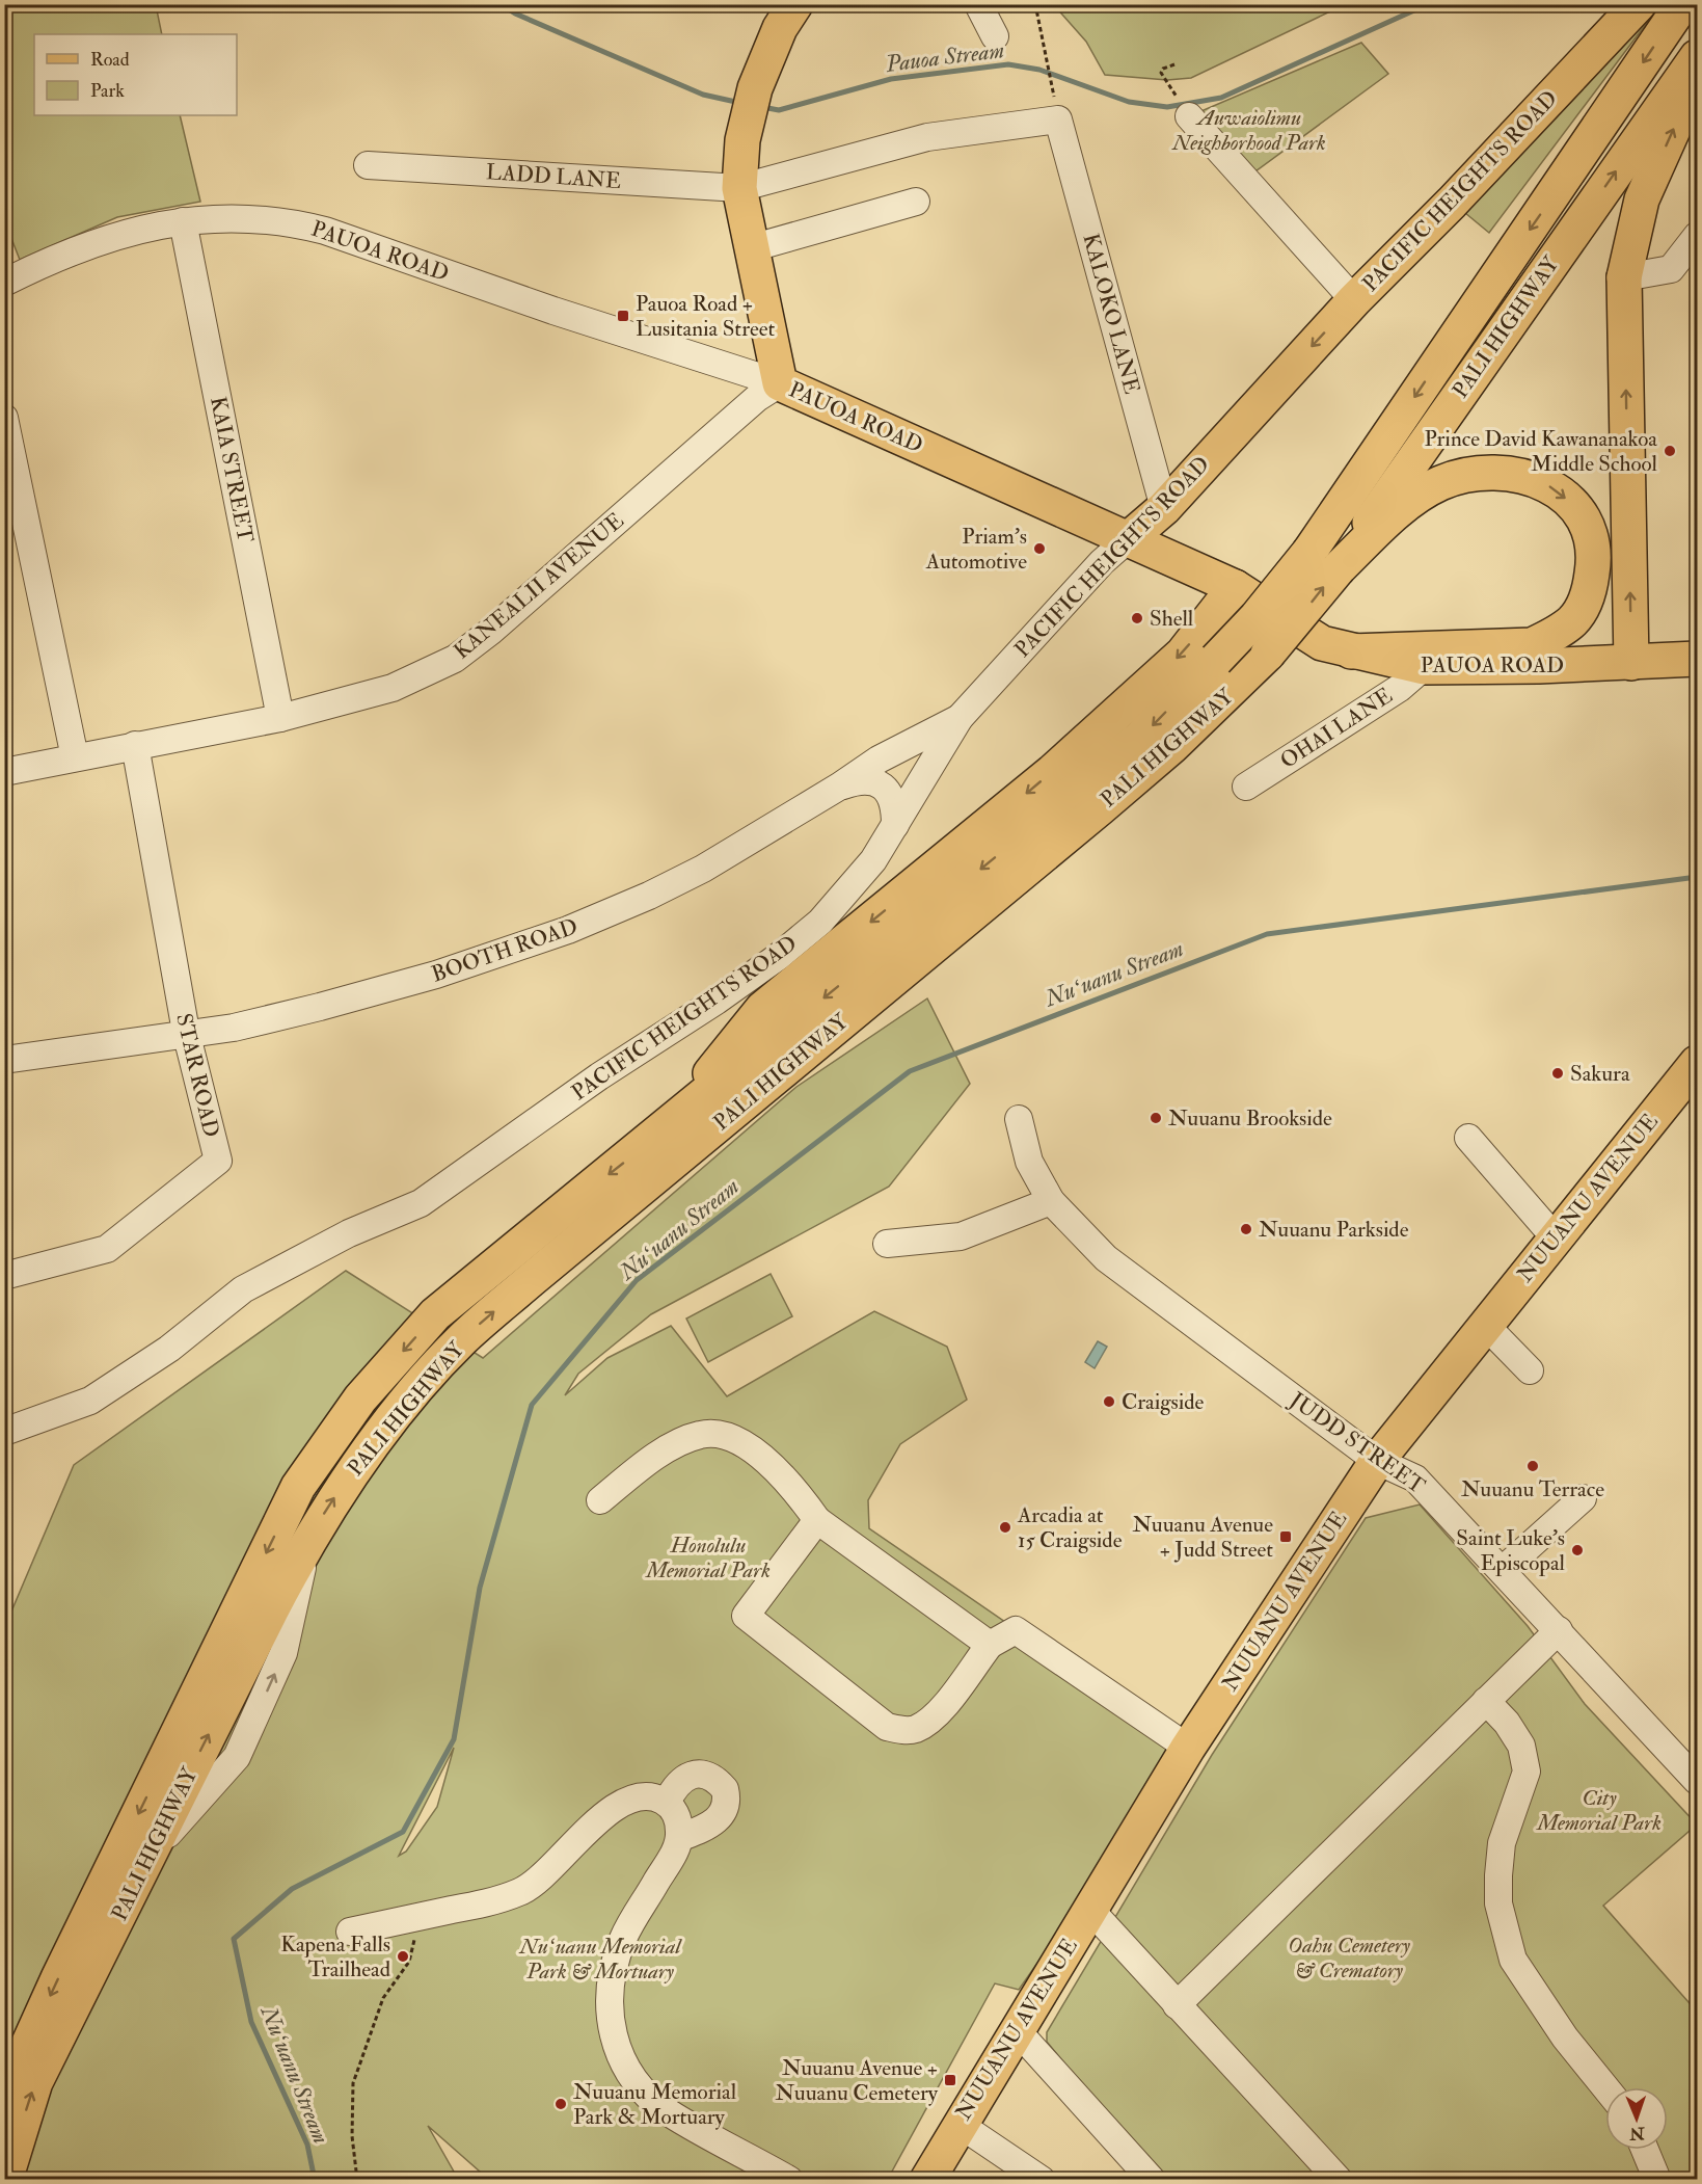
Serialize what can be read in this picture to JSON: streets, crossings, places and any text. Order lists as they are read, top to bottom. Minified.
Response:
{"streets":{"main road":["PACIFIC HEIGHTS ROAD","PAUOA ROAD","PALI HIGHWAY","NUUANU AVENUE"],"street":["LADD LANE","KALOKO LANE","KAIA STREET","KANEALII AVENUE","OHAI LANE","BOOTH ROAD","STAR ROAD","JUDD STREET"]},"crossings":[["LADD LANE","KALOKO LANE"],["PACIFIC HEIGHTS ROAD","PAUOA ROAD"],["PACIFIC HEIGHTS ROAD","KALOKO LANE"],["PACIFIC HEIGHTS ROAD","BOOTH ROAD"],["PAUOA ROAD","KAIA STREET"],["PAUOA ROAD","KANEALII AVENUE"],["PAUOA ROAD","OHAI LANE"],["KAIA STREET","KANEALII AVENUE"],["KANEALII AVENUE","STAR ROAD"],["BOOTH ROAD","STAR ROAD"],["NUUANU AVENUE","JUDD STREET"]],"water":["Pauoa Stream","Nuʻuanu Stream"],"parks":["Auwaiolimu Neighborhood Park","Honolulu Memorial Park","City Memorial Park","Oahu Cemetery & Crematory","Nuʻuanu Memorial Park & Mortuary"],"places":{"transit":["Pauoa Road + Lusitania Street","Nuuanu Avenue + Judd Street","Nuuanu Avenue + Nuuanu Cemetery"],"other":["Prince David Kawananakoa Middle School","Priam’s Automotive","Shell","Sakura","Nuuanu Brookside","Nuuanu Parkside","Craigside","Nuuanu Terrace","Arcadia at 15 Craigside","Saint Luke's Episcopal","Kapena Falls Trailhead","Nuuanu Memorial Park & Mortuary"]},"legend":["Road","Park"],"north":"bottom"}
